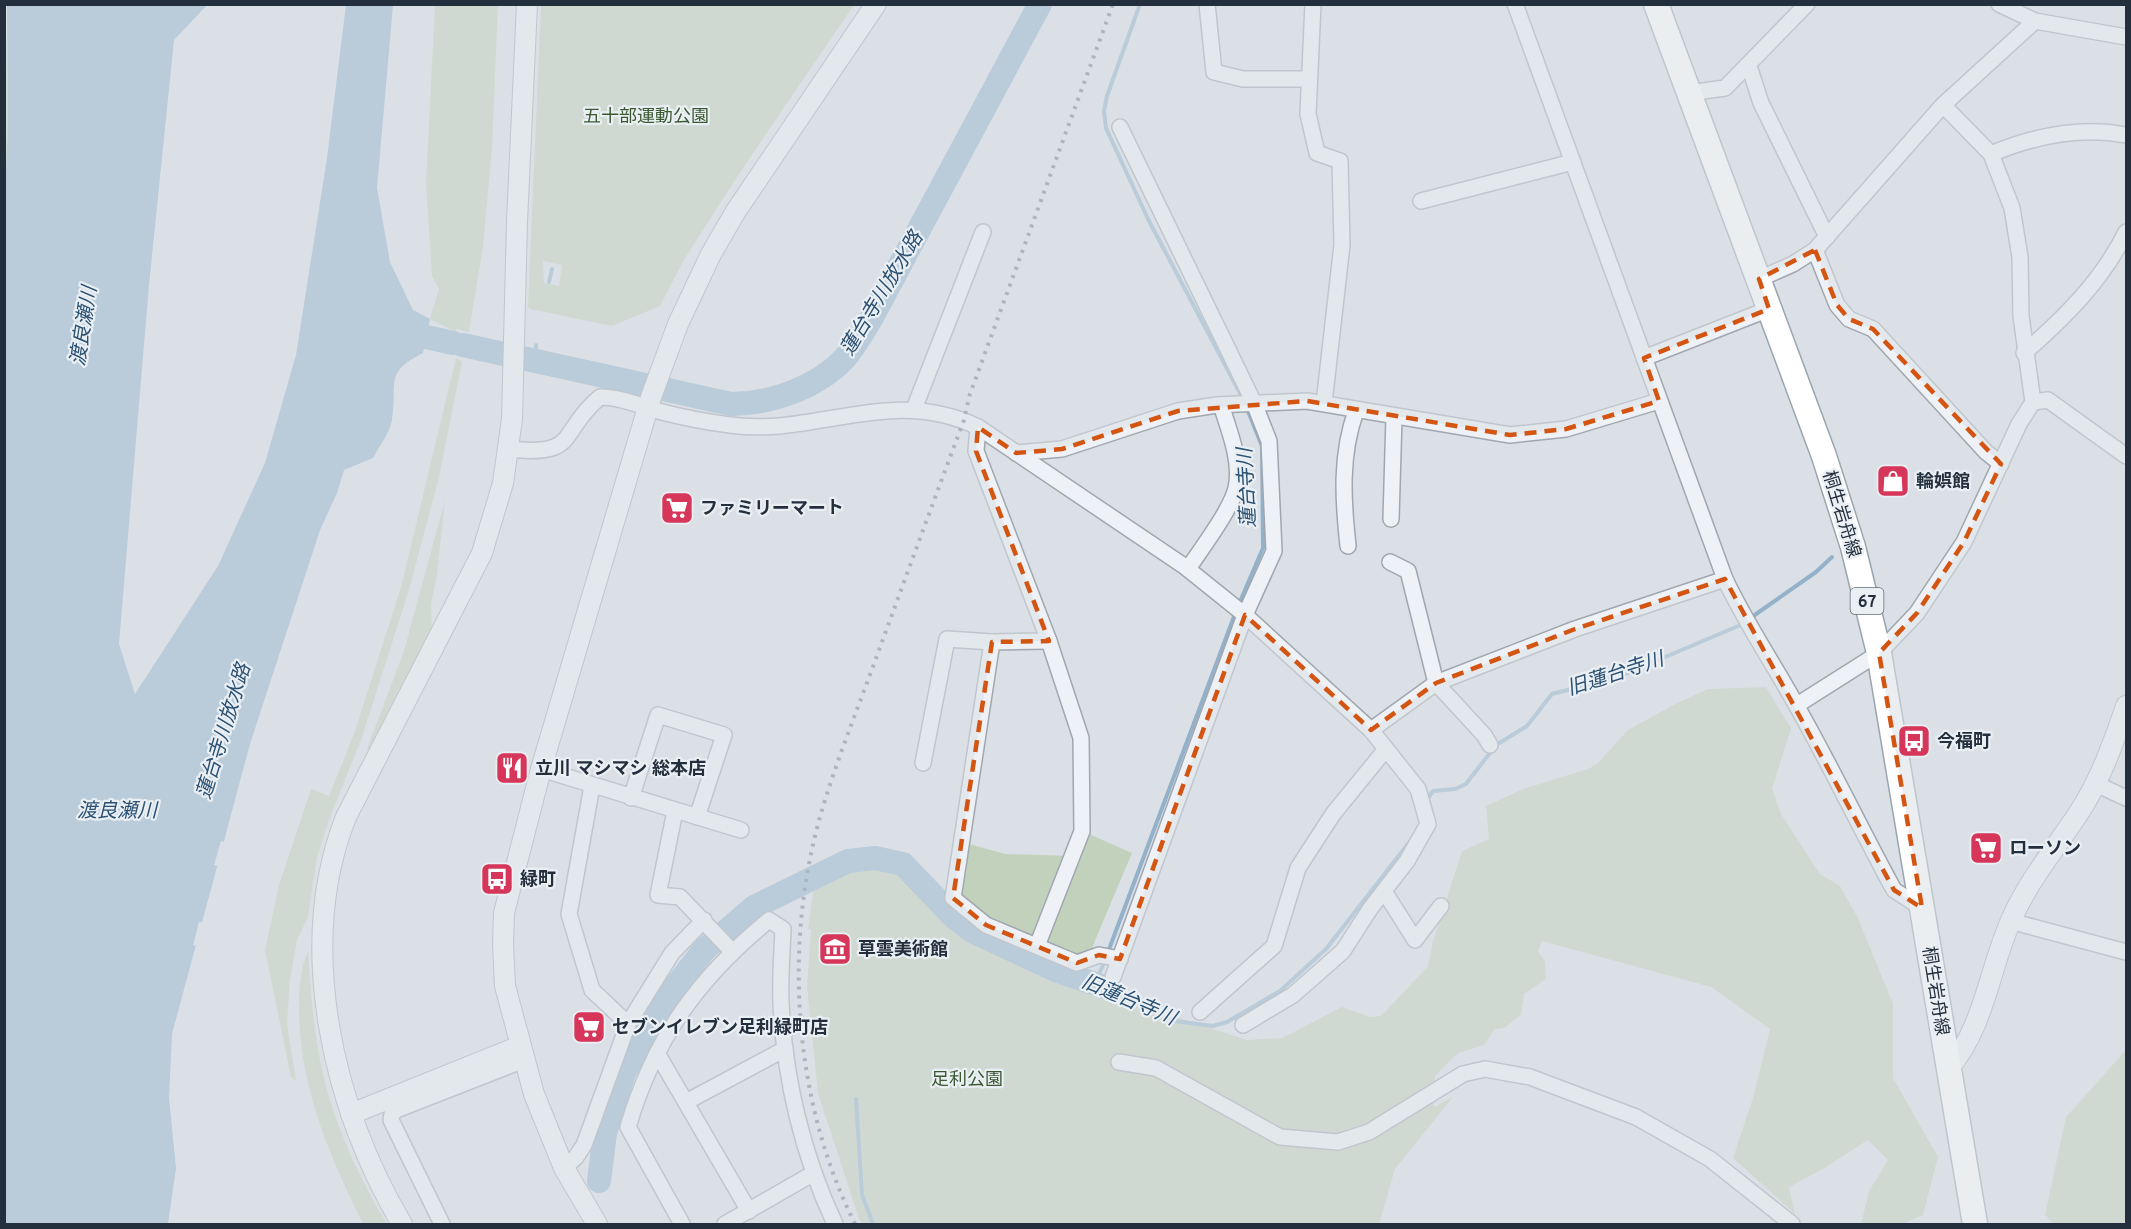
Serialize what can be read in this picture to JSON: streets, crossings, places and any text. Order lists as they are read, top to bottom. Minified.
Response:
{"streets":{"main road":["桐生岩舟線","67"]},"water":["蓮台寺川放水路","渡良瀬川","蓮台寺川","旧蓮台寺川"],"parks":["五十部運動公園","足利公園"],"places":{"shop":["輪娯館"],"supermarket":["ファミリーマート","ローソン","セブンイレブン足利緑町店"],"bus stop":["今福町","緑町"],"restaurant":["立川 マシマシ 総本店"],"museum":["草雲美術館"]}}
